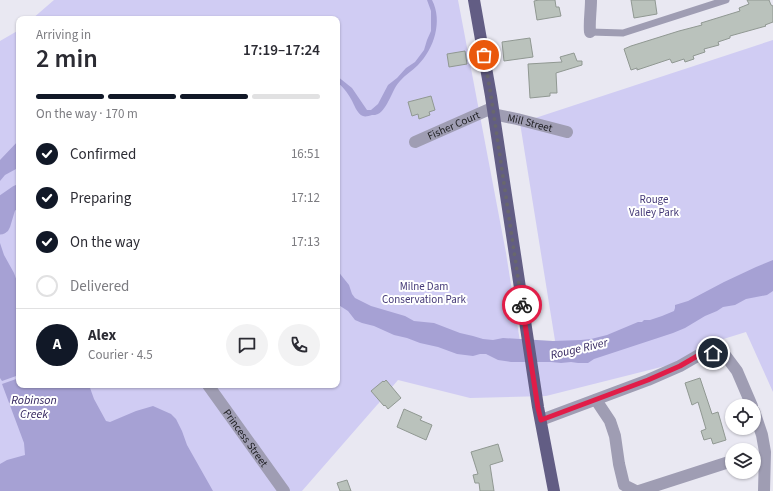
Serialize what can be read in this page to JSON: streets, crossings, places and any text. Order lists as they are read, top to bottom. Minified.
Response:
{"streets":{"street":["Mill Street","Fisher Court","Princess Street"]},"crossings":[["Mill Street","Fisher Court"]],"water":["Rouge River","Robinson Creek"],"parks":["Rouge Valley Park","Milne Dam Conservation Park"],"page":{"heading":["2 min","Arriving in","17:19–17:24"],"panel":["Alex","Courier · 4.5"],"bar":"On the way · 170 m","list":[["Confirmed","16:51"],["Preparing","17:12"],["On the way","17:13"],"Delivered"],"round":"A"}}
